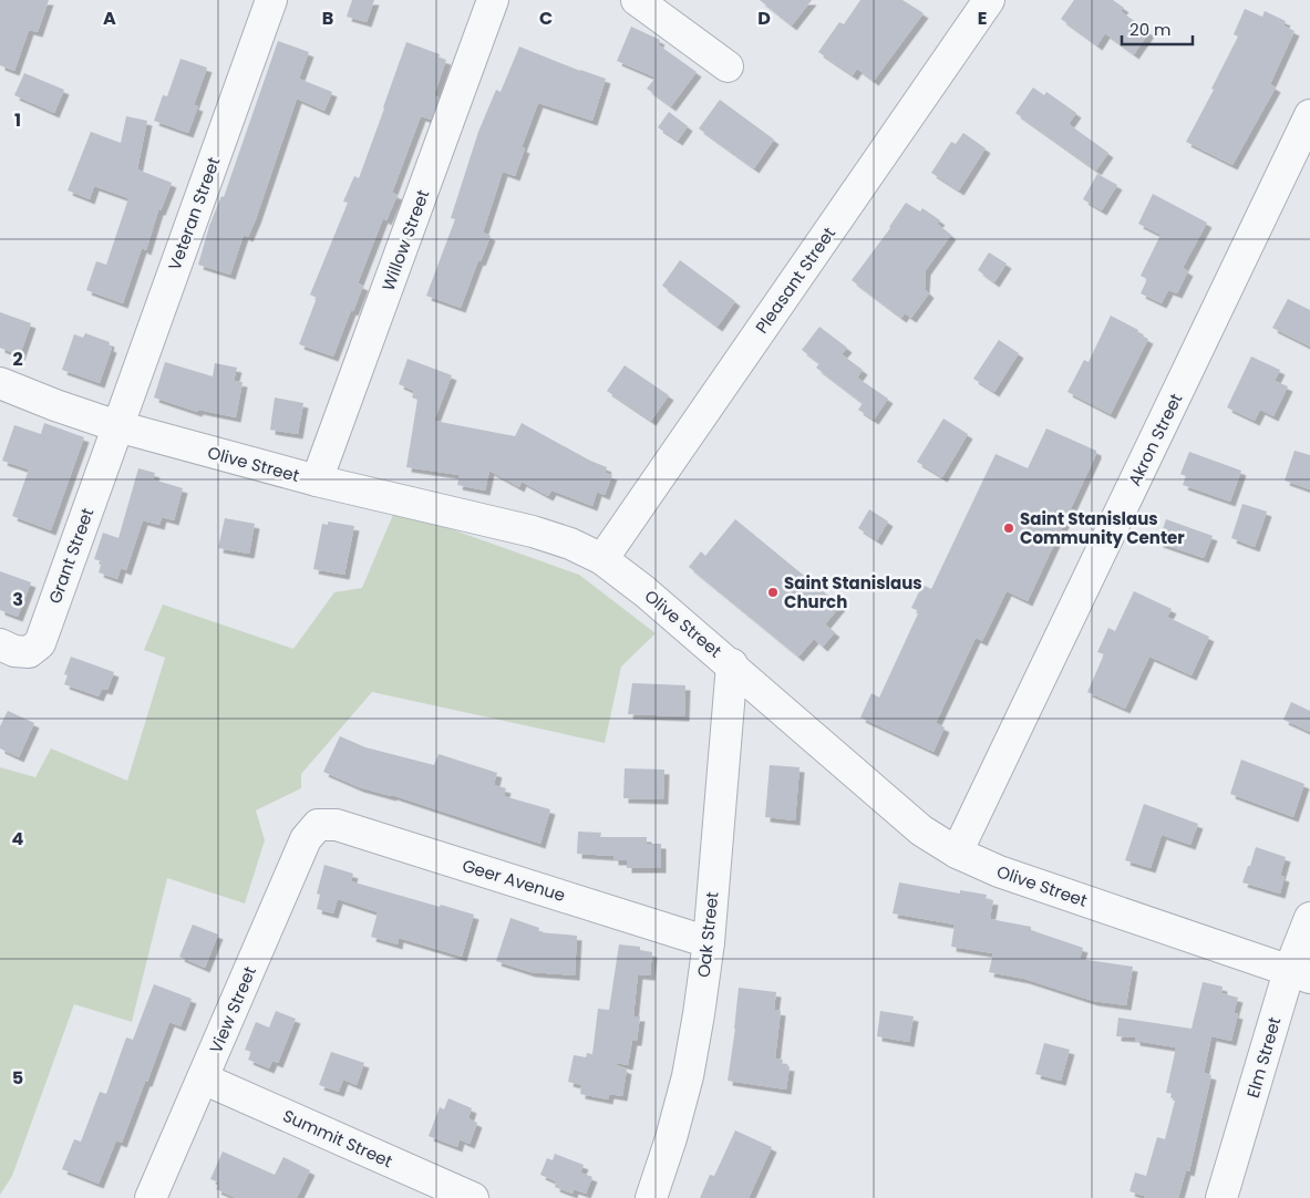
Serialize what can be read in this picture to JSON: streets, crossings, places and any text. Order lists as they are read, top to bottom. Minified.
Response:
{"streets":{"street":["Veteran Street","Willow Street","Pleasant Street","Akron Street","Olive Street","Grant Street","Geer Avenue","Oak Street","View Street","Elm Street","Summit Street"]},"crossings":[["Veteran Street","Olive Street"],["Veteran Street","Grant Street"],["Willow Street","Olive Street"],["Pleasant Street","Olive Street"],["Akron Street","Olive Street"],["Olive Street","Grant Street"],["Olive Street","Oak Street"],["Olive Street","Elm Street"],["Geer Avenue","Oak Street"],["Geer Avenue","View Street"],["View Street","Summit Street"]],"places":["Saint Stanislaus Community Center","Saint Stanislaus Church"],"scale_bar":"20 m","grid":{"columns":["A","B","C","D","E"],"rows":["1","2","3","4","5"]}}
